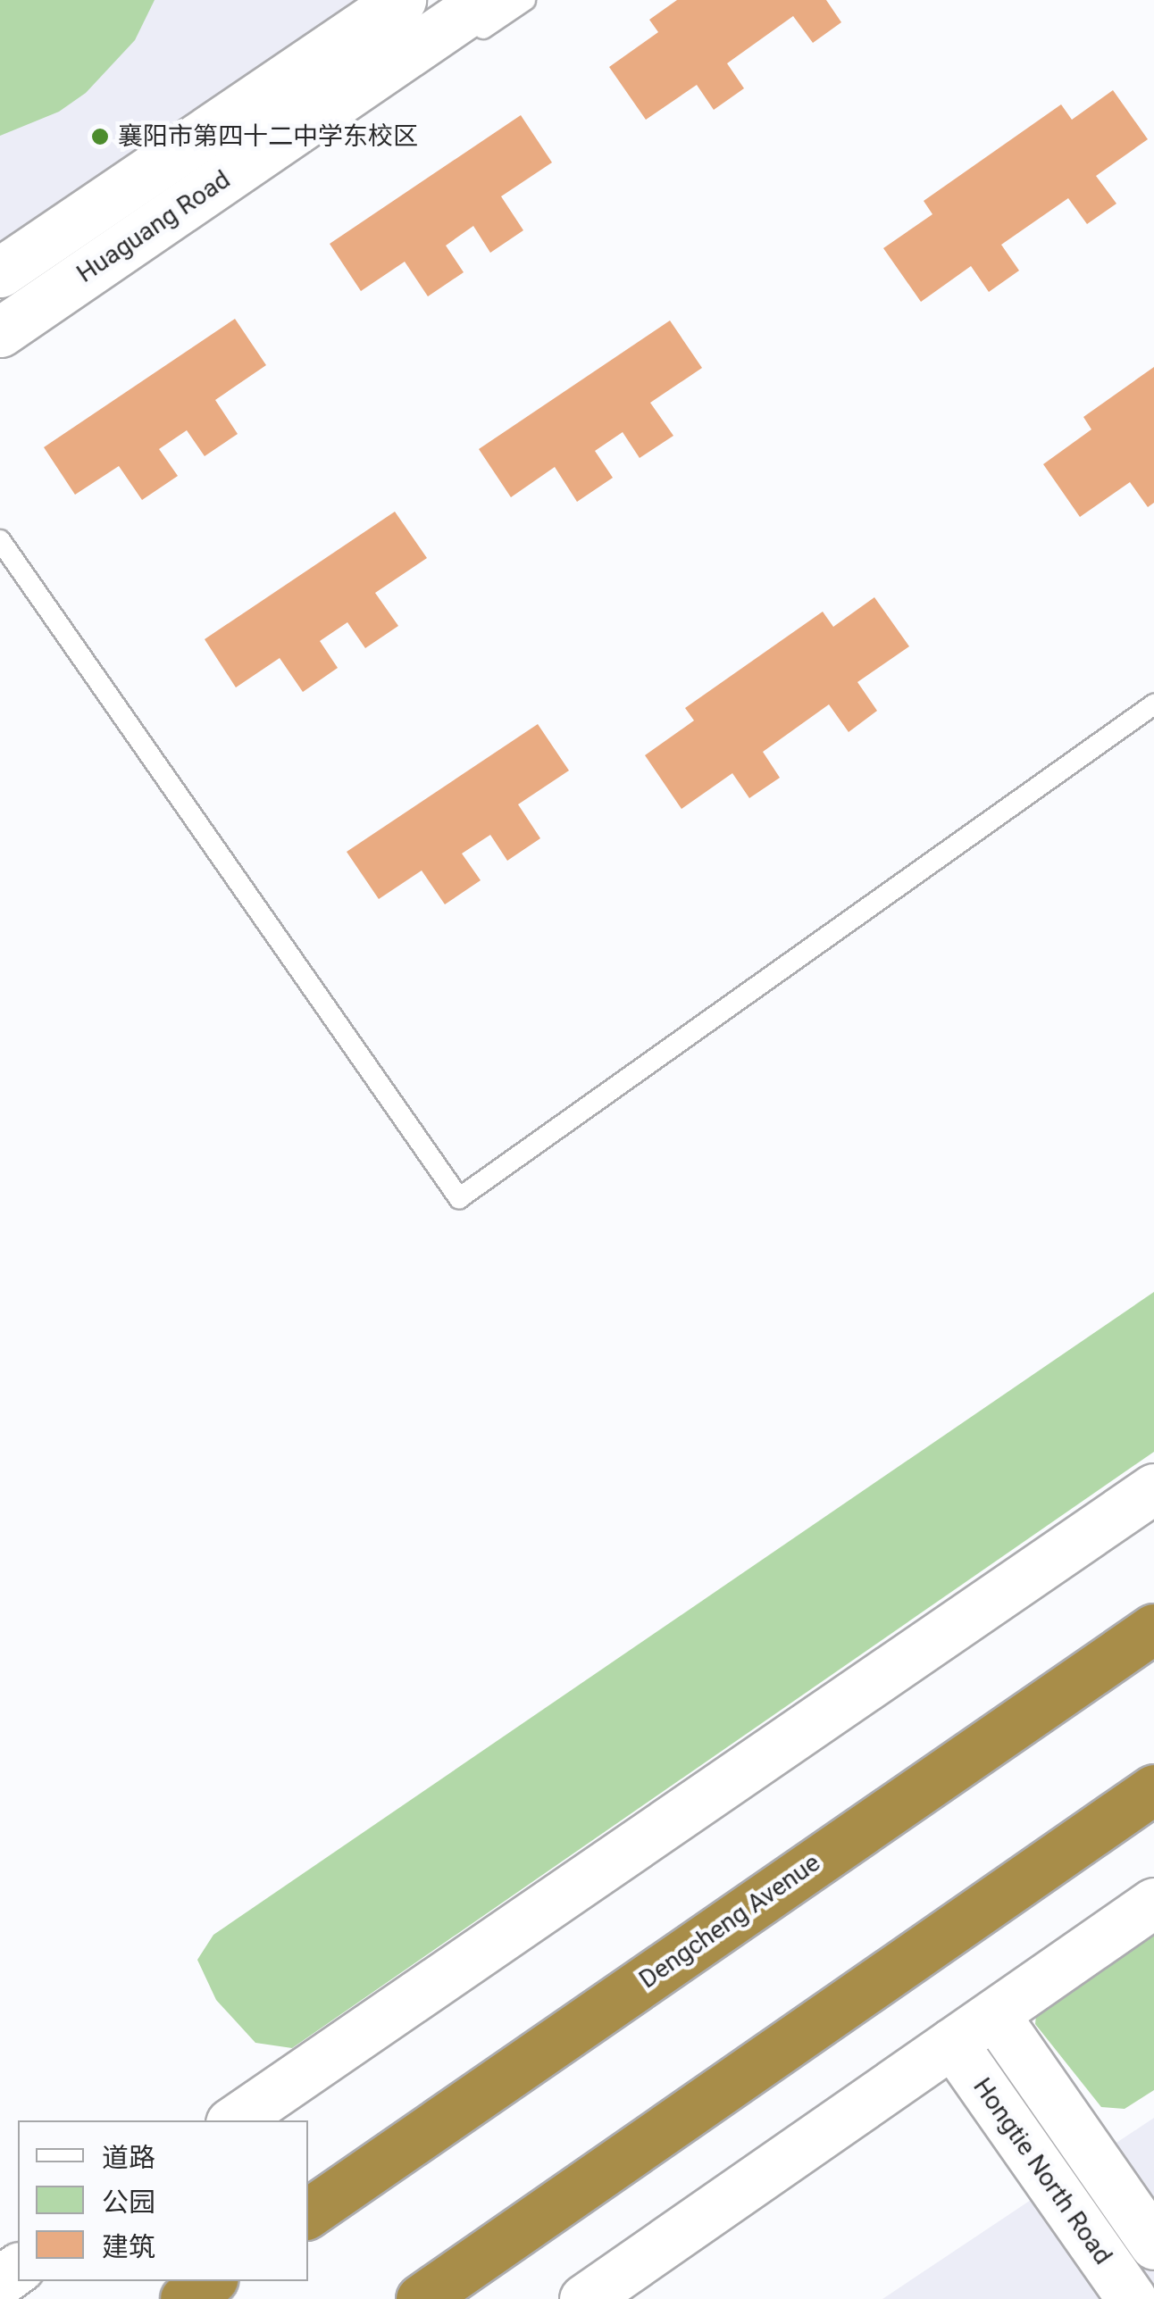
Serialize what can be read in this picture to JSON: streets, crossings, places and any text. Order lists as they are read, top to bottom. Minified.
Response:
{"streets":{"highway":["Dengcheng Avenue"],"street":["Huaguang Road","Hongtie North Road"]},"places":["襄阳市第四十二中学东校区"],"legend":["道路","公园","建筑"]}
